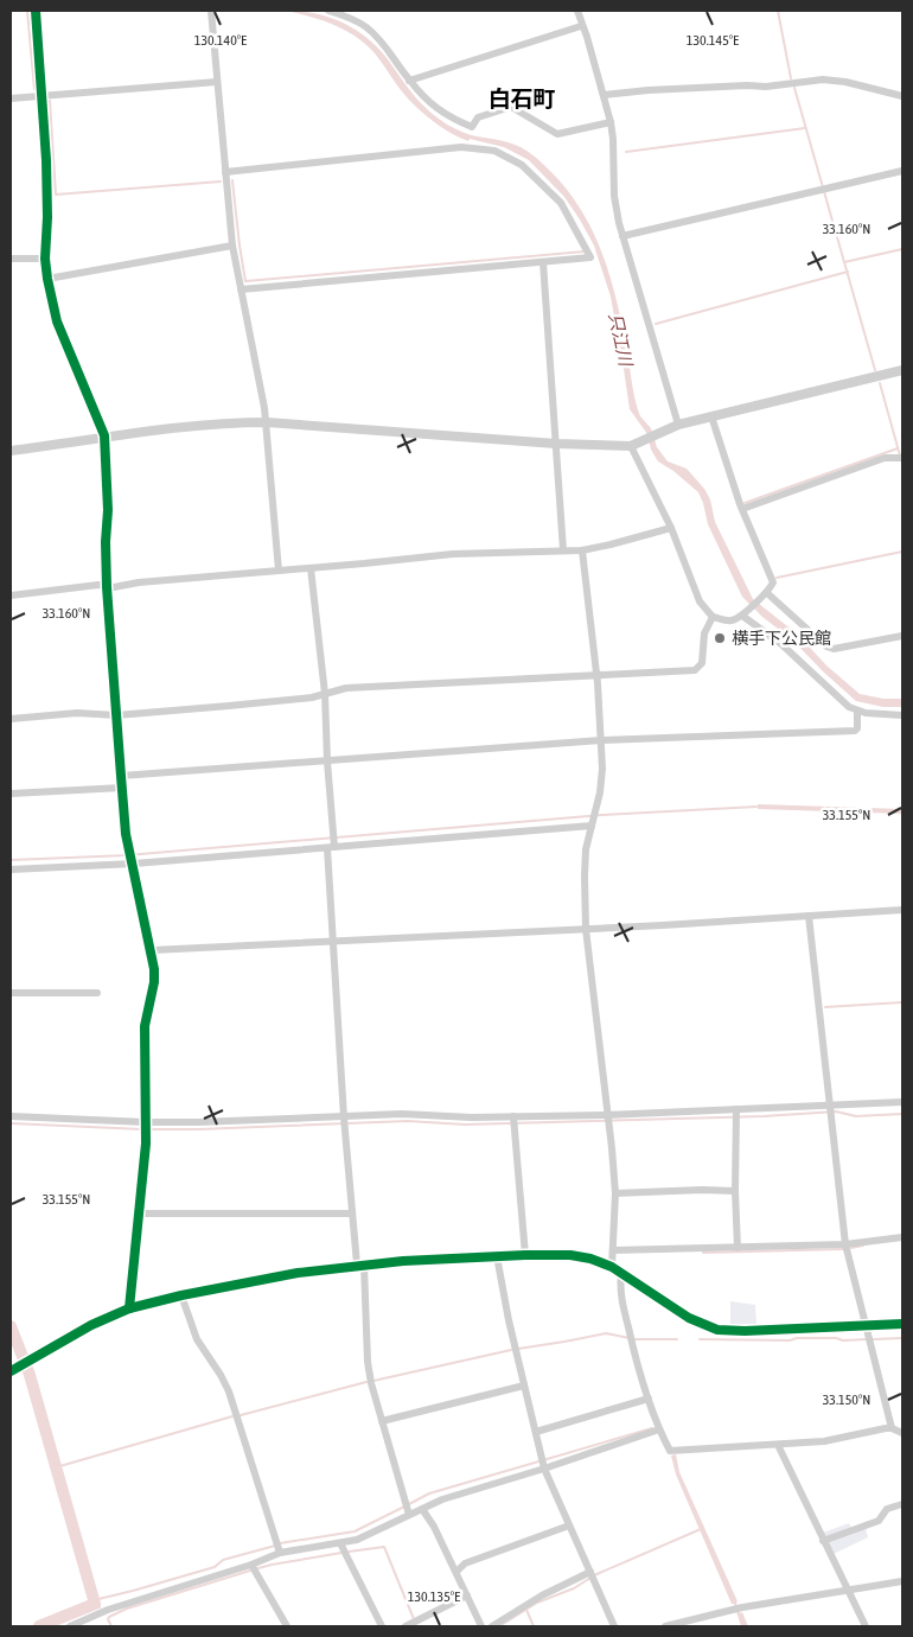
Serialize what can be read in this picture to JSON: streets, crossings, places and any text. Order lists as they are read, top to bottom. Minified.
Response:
{"districts":["白石町"],"water":["只江川"],"places":["横手下公民館"],"coordinates":["130.140°E","130.145°E","33.160°N","33.155°N","33.150°N","130.135°E"]}
